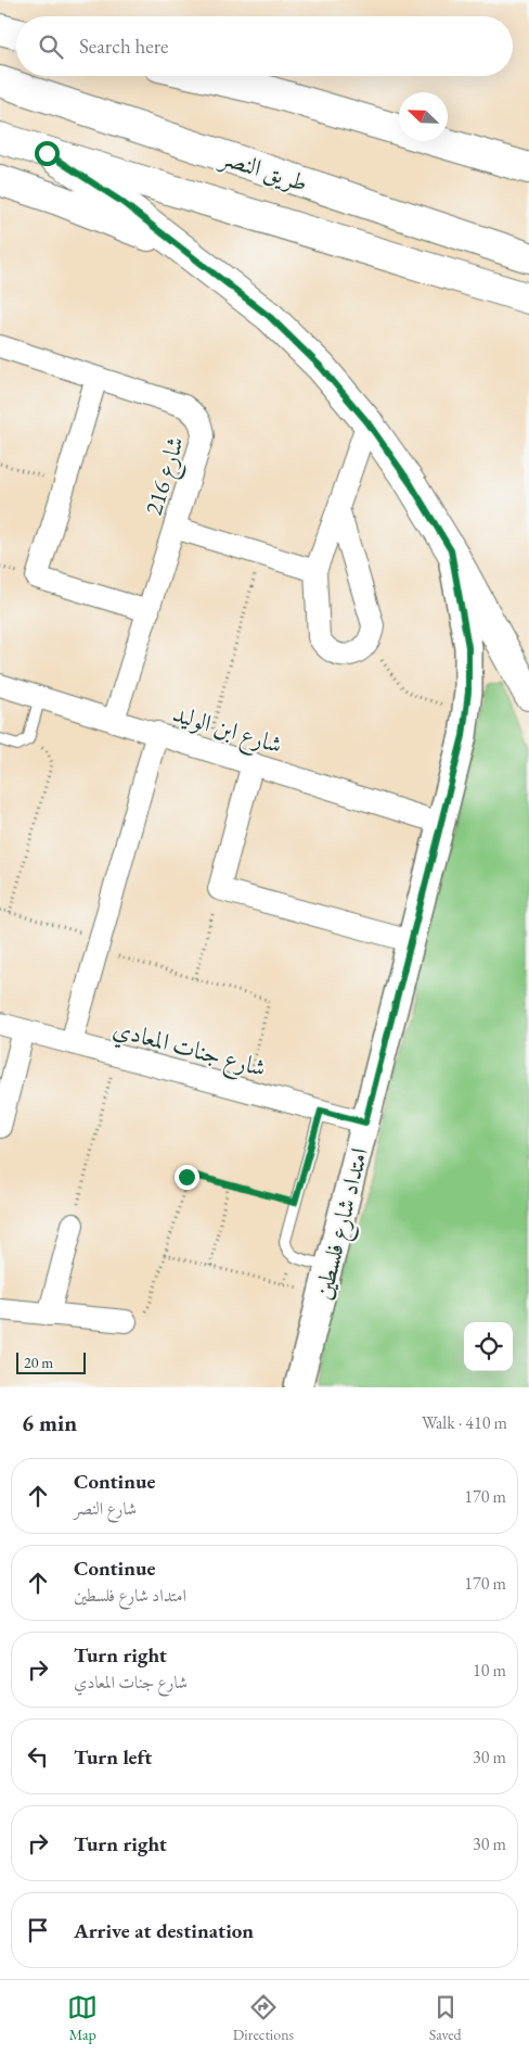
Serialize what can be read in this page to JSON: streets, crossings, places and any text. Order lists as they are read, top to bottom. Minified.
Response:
{"streets":{"main road":["طريق النصر"],"street":["شارع 216","شارع ابن الوليد","شارع جنات المعادي","امتداد شارع فلسطين"]},"crossings":[["شارع 216","شارع ابن الوليد"],["شارع ابن الوليد","امتداد شارع فلسطين"],["شارع جنات المعادي","امتداد شارع فلسطين"]],"scale_bar":"20 m","north":"top left","page":{"search":"Search here","scale":"20 m","heading":["6 min","Walk · 410 m"],"list":[["Continue","شارع النصر","170 m"],["Continue","امتداد شارع فلسطين","170 m"],["Turn right","شارع جنات المعادي","10 m"],["Turn left","30 m"],["Turn right","30 m"],"Arrive at destination"],"nav":["Map","Directions","Saved"]}}
